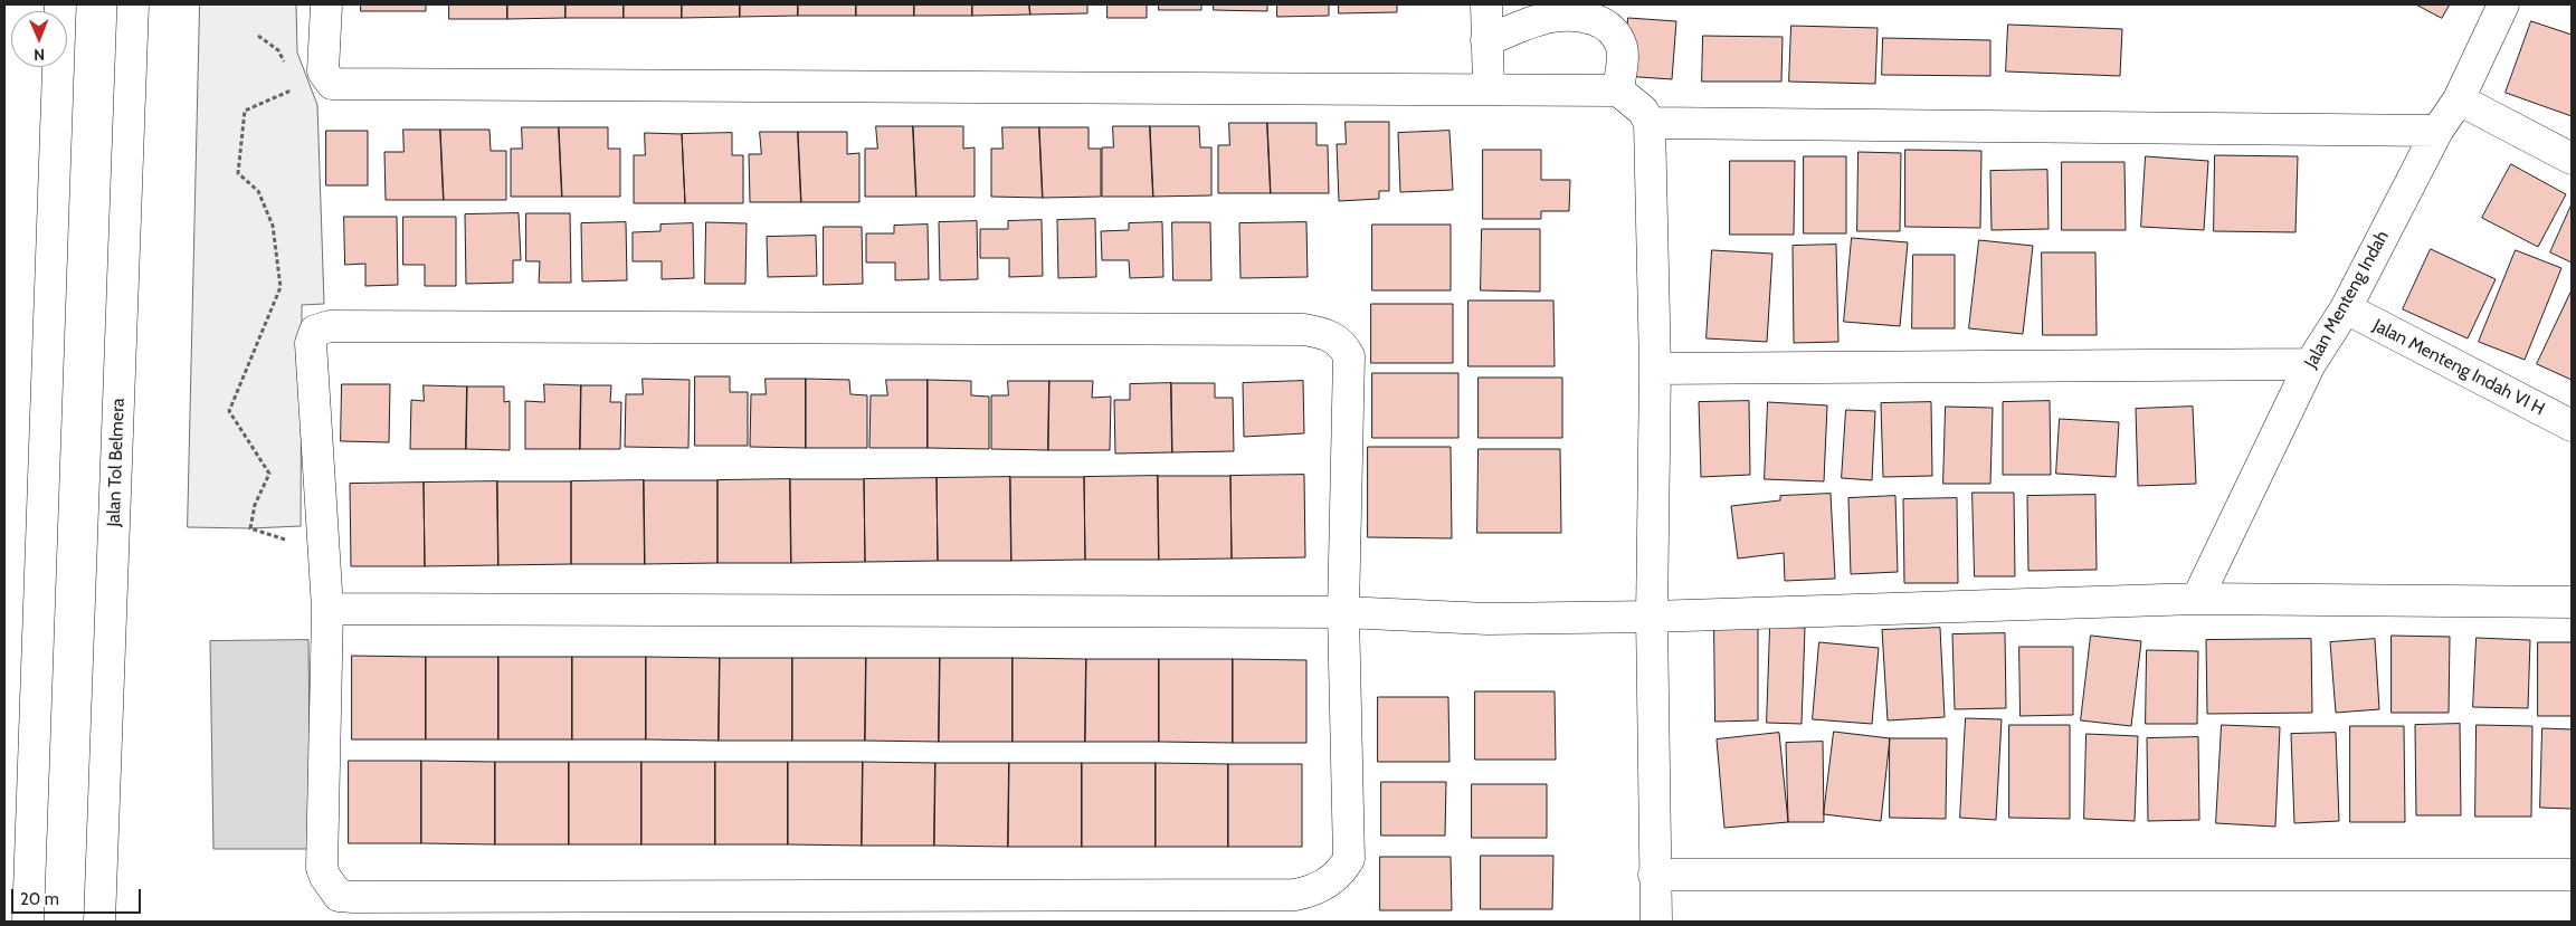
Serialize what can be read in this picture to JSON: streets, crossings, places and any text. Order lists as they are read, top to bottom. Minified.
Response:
{"streets":{"main road":["Jalan Menteng Indah","Jalan Menteng Indah VI H","Jalan Tol Belmera"]},"crossings":[["Jalan Menteng Indah","Jalan Menteng Indah VI H"]],"scale_bar":"20 m","north":"bottom"}
